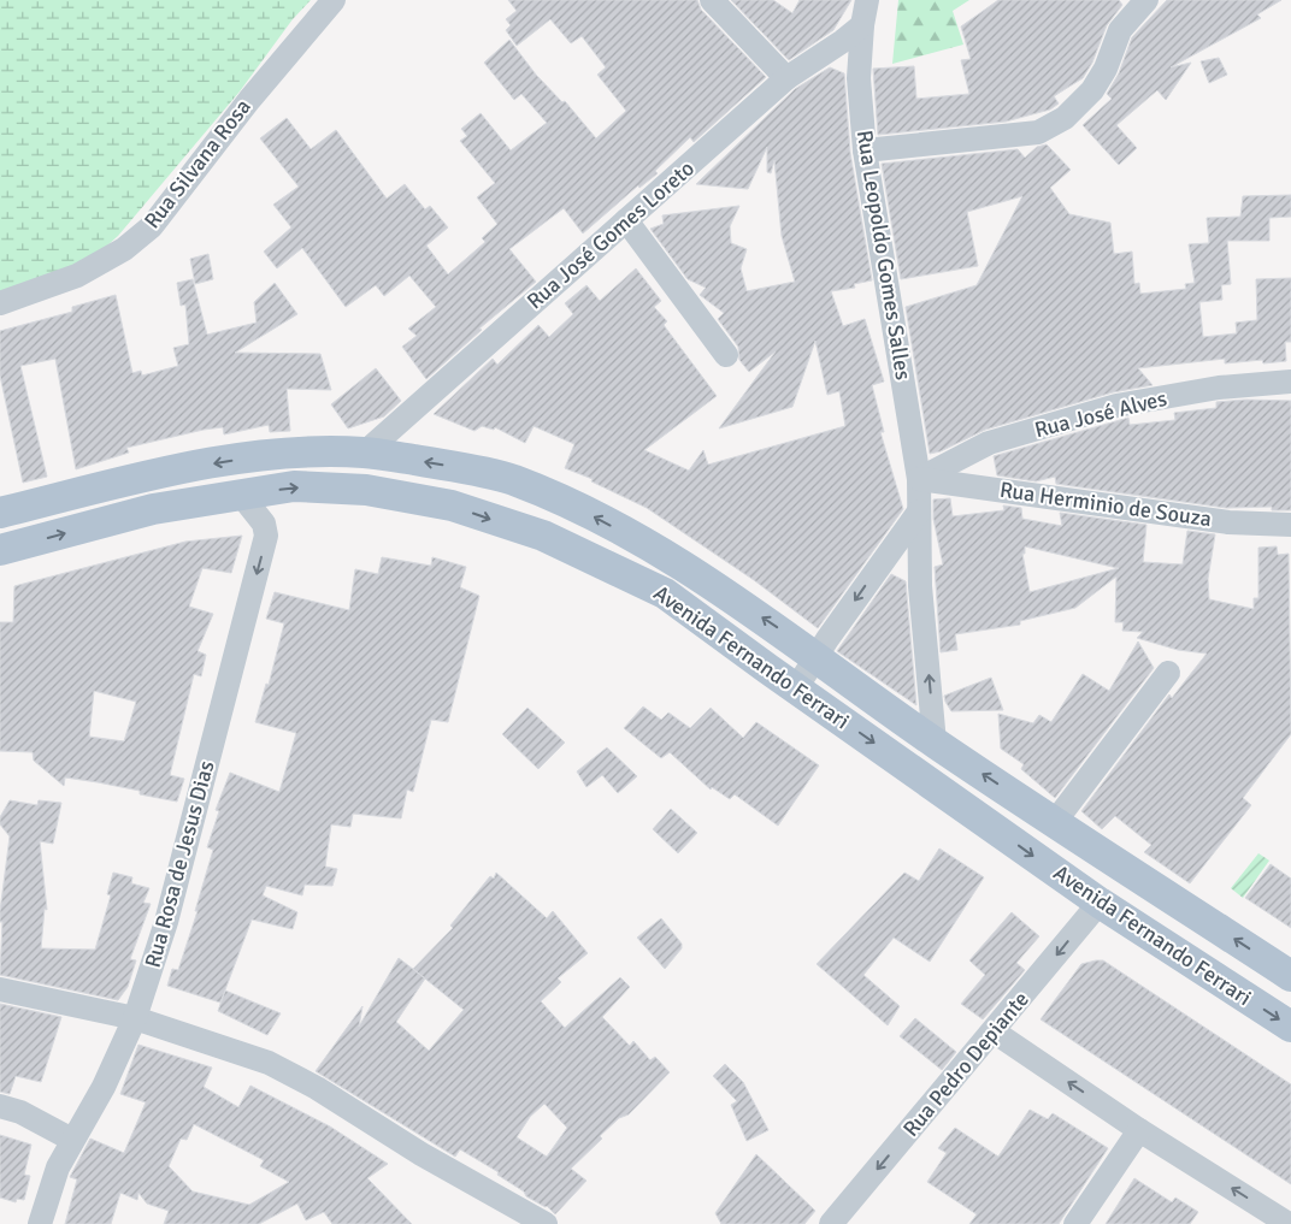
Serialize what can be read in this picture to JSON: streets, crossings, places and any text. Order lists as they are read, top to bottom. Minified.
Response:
{"streets":{"main road":["Avenida Fernando Ferrari"],"street":["Rua Silvana Rosa","Rua José Gomes Loreto","Rua Leopoldo Gomes Salles","Rua José Alves","Rua Herminio de Souza","Rua Rosa de Jesus Dias","Rua Pedro Depiante"]},"crossings":[["Rua José Gomes Loreto","Rua Leopoldo Gomes Salles"],["Rua José Gomes Loreto","Avenida Fernando Ferrari"],["Rua Leopoldo Gomes Salles","Rua José Alves"],["Rua Leopoldo Gomes Salles","Rua Herminio de Souza"],["Rua Leopoldo Gomes Salles","Avenida Fernando Ferrari"],["Rua José Alves","Rua Herminio de Souza"],["Avenida Fernando Ferrari","Rua Rosa de Jesus Dias"],["Avenida Fernando Ferrari","Rua Pedro Depiante"]],"one_way":["Rua Rosa de Jesus Dias","Rua Pedro Depiante"]}
